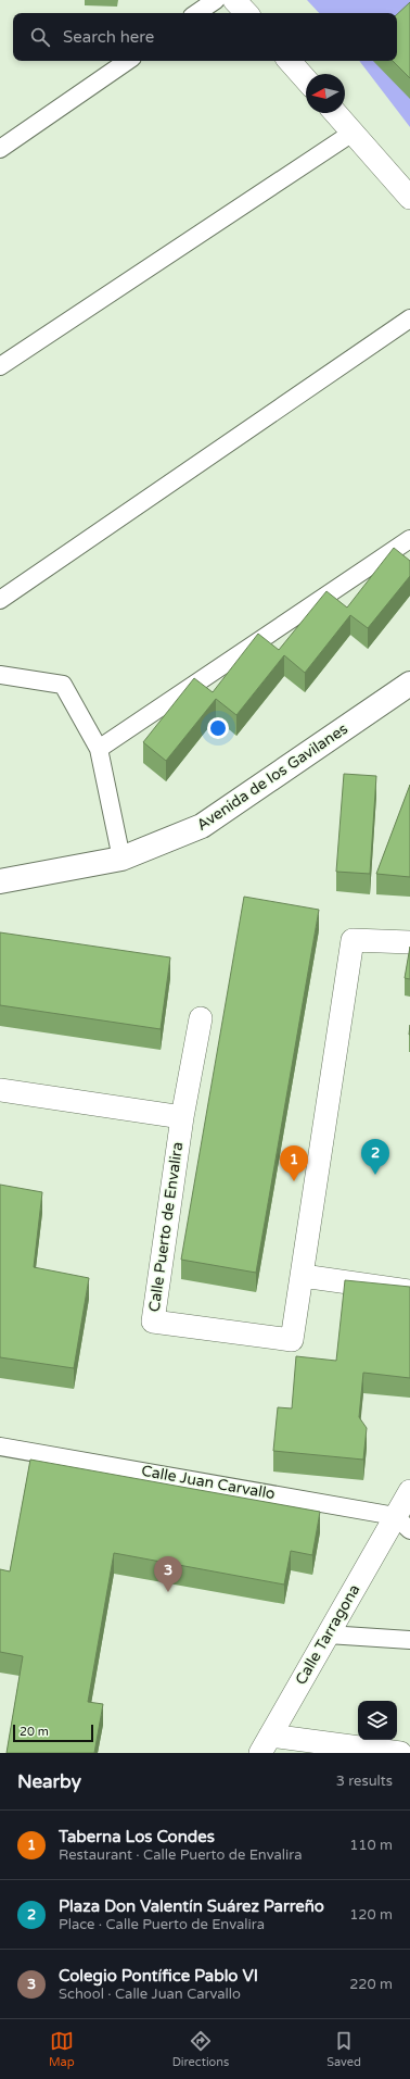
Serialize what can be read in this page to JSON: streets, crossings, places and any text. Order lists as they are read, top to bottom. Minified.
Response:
{"streets":{"street":["Avenida de los Gavilanes","Calle Puerto de Envalira","Calle Juan Carvallo","Calle Tarragona"]},"crossings":[["Calle Juan Carvallo","Calle Tarragona"]],"scale_bar":"20 m","north":"left","page":{"search":"Search here","pins":["2","1","3"],"scale":"20 m","heading":["Nearby","3 results"],"list":[{"mark":"1","name":"Taberna Los Condes","note":"Restaurant · Calle Puerto de Envalira","value":"110 m"},{"mark":"2","name":"Plaza Don Valentín Suárez Parreño","note":"Place · Calle Puerto de Envalira","value":"120 m"},{"mark":"3","name":"Colegio Pontífice Pablo VI","note":"School · Calle Juan Carvallo","value":"220 m"}],"nav":["Map","Directions","Saved"]}}
